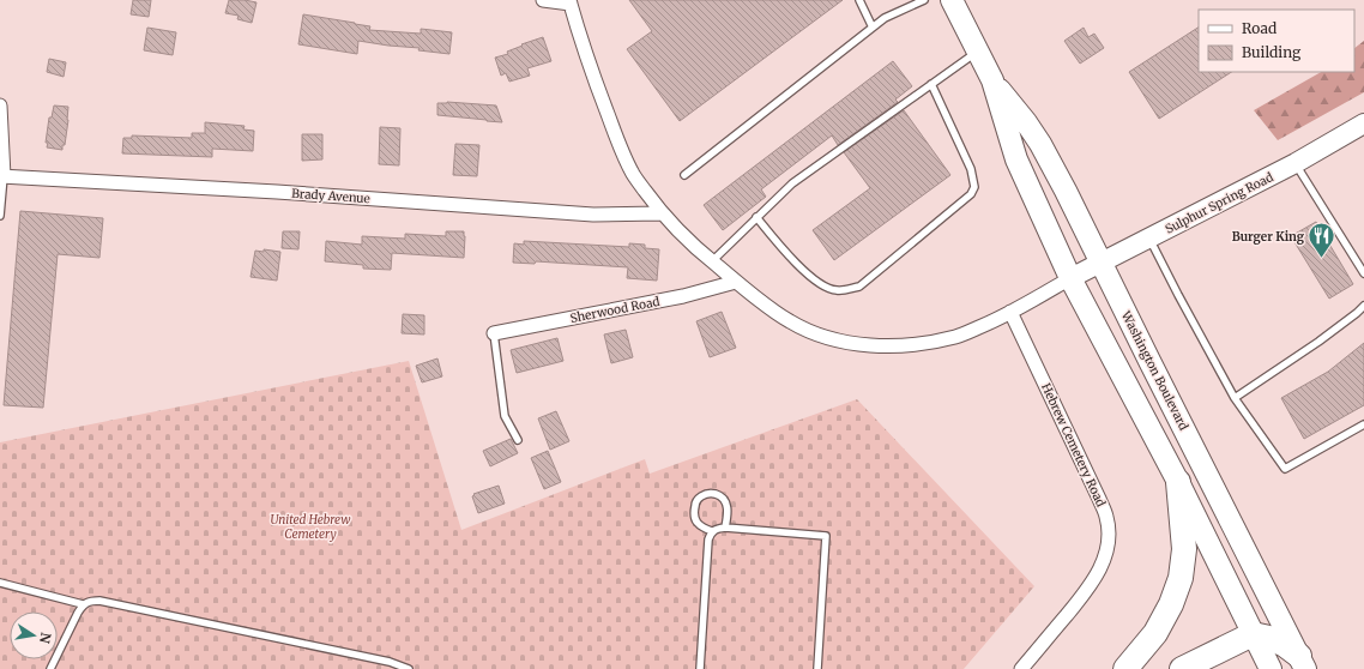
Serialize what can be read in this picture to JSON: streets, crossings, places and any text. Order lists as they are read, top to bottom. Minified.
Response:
{"streets":{"main road":["Sulphur Spring Road","Washington Boulevard"],"street":["Brady Avenue","Sherwood Road","Hebrew Cemetery Road"]},"crossings":[["Sulphur Spring Road","Washington Boulevard"]],"parks":["United Hebrew Cemetery"],"places":{"restaurant":["Burger King"]},"legend":["Road","Building"],"north":"right"}
